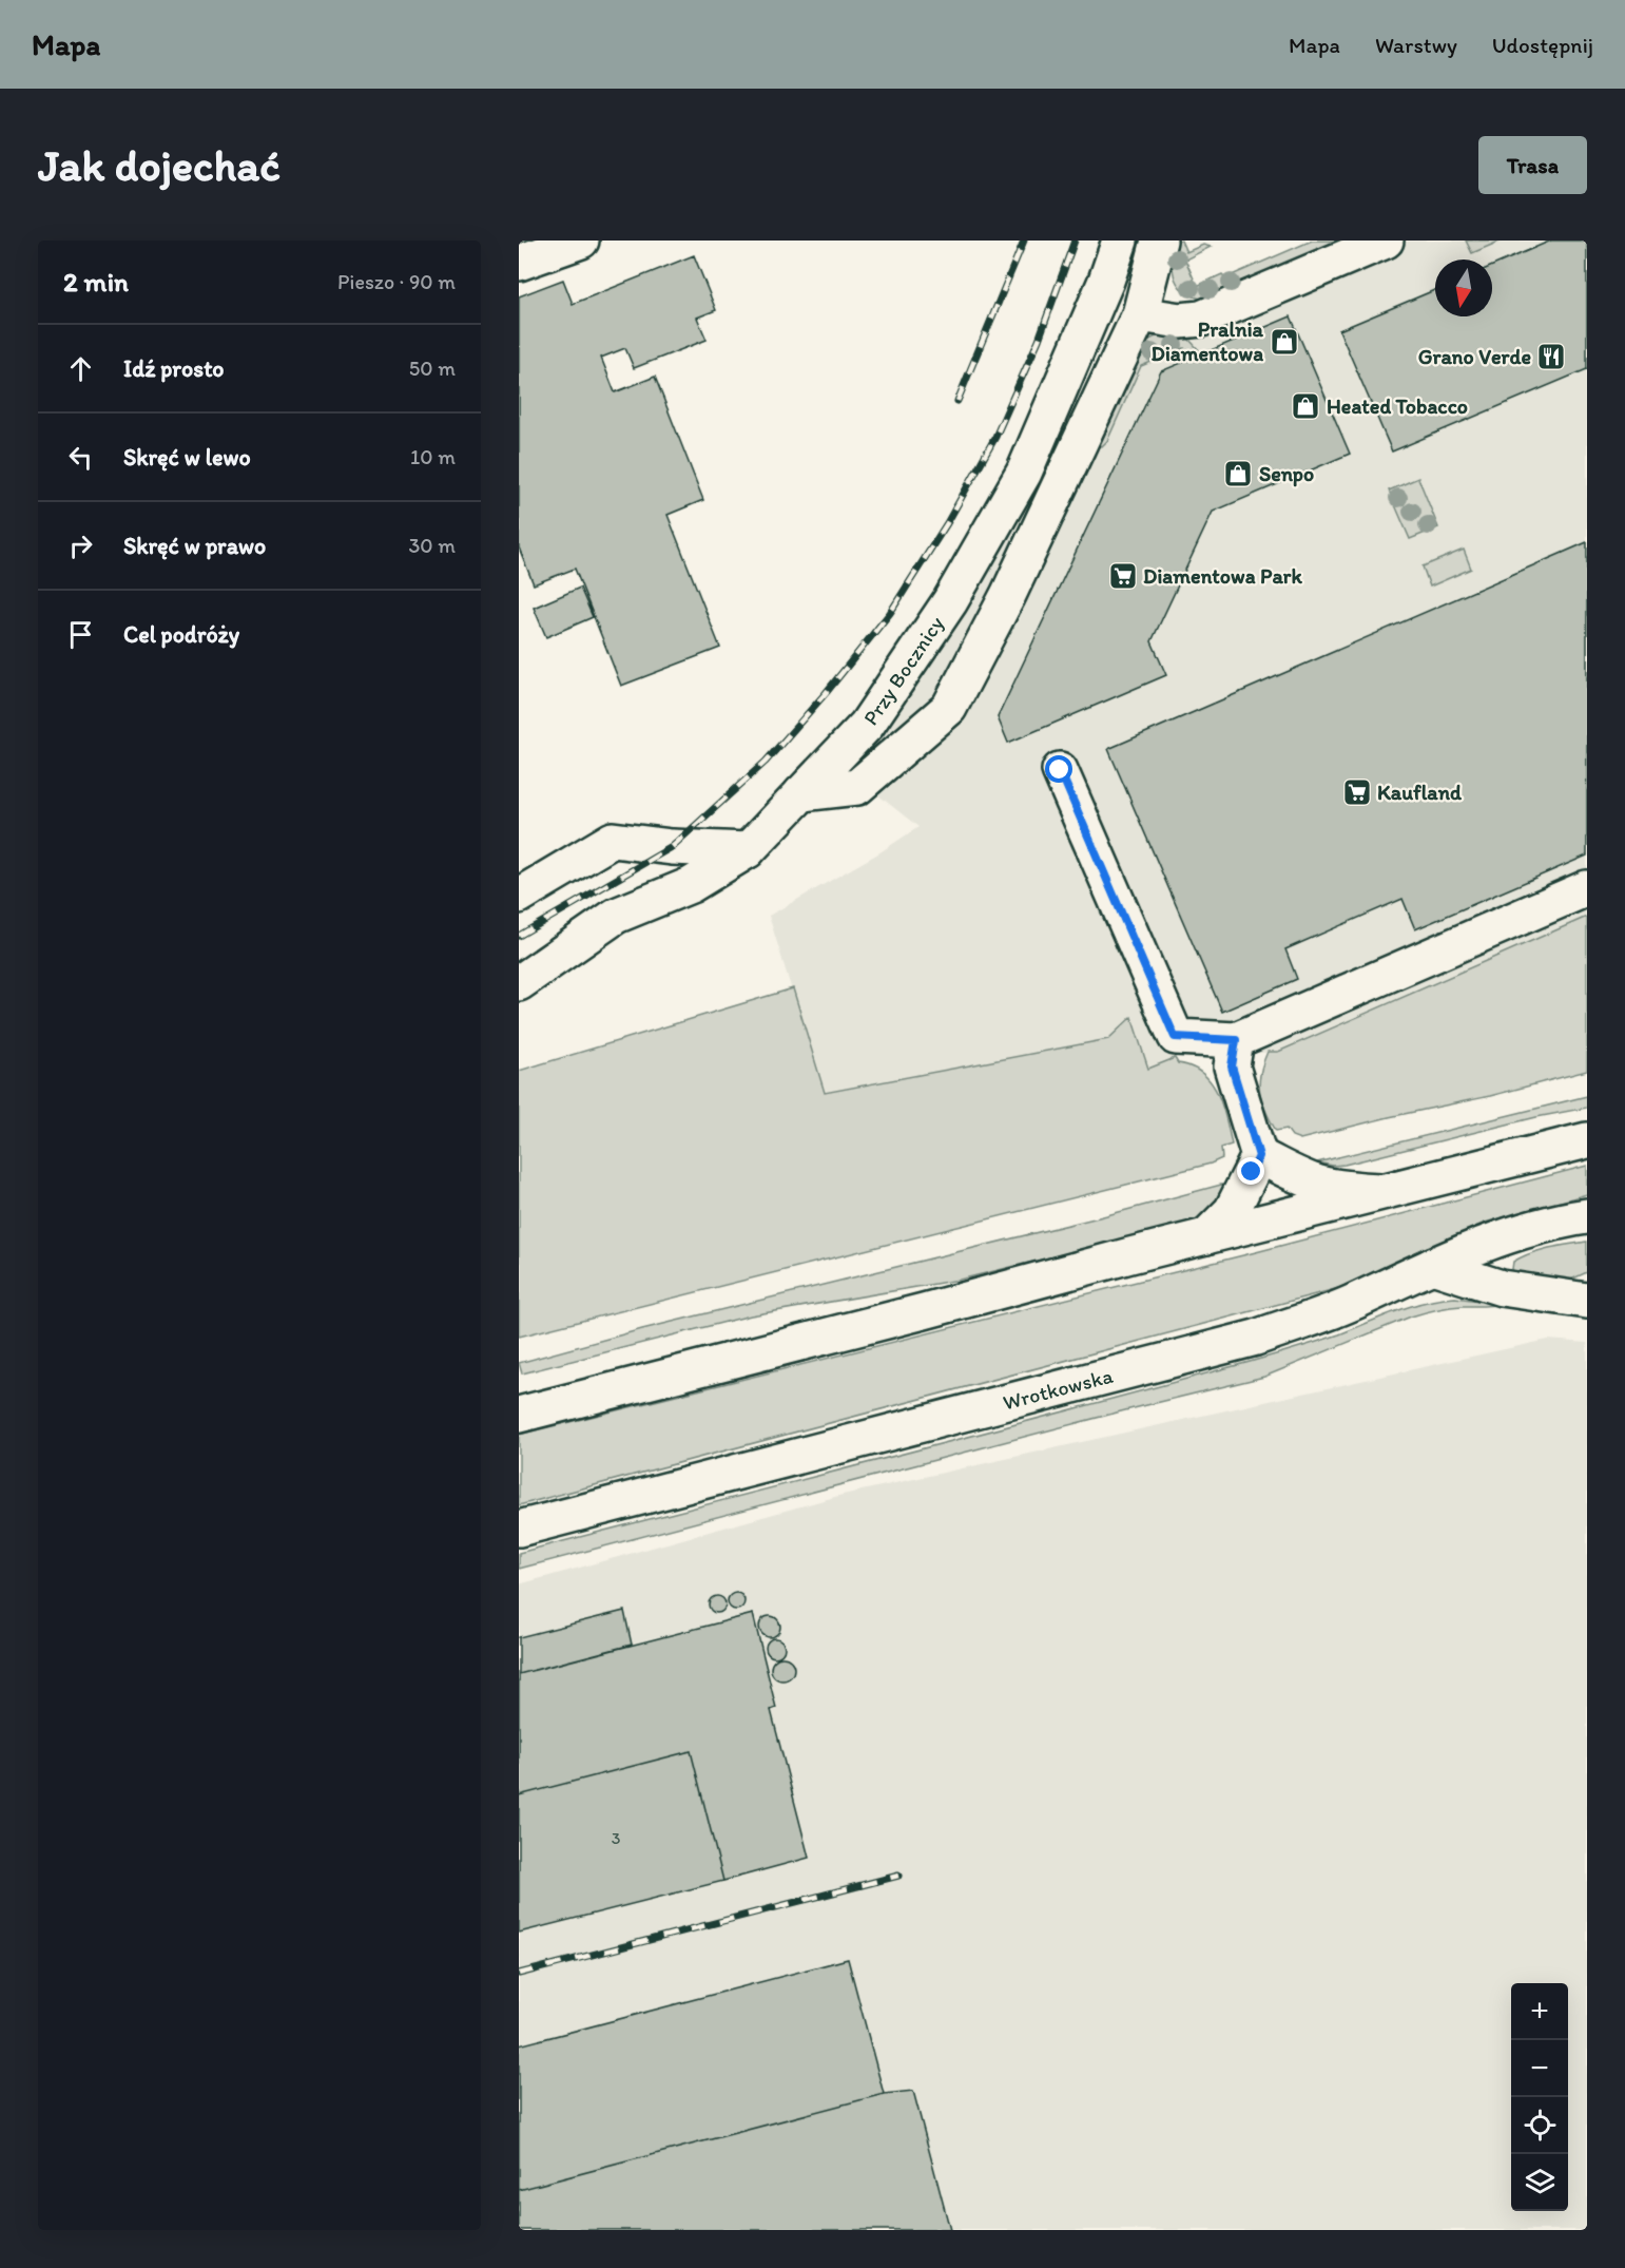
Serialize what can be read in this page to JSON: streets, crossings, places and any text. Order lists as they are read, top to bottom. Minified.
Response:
{"streets":{"main road":["Przy Bocznicy","Wrotkowska"]},"places":{"shop":["Pralnia Diamentowa","Heated Tobacco","Senpo"],"restaurant":["Grano Verde"],"supermarket":["Diamentowa Park","Kaufland"]},"house_numbers":["3"],"north":"bottom","page":{"header":"Mapa","nav":["Mapa","Warstwy","Udostępnij"],"buttons":"Trasa","title":"Jak dojechać","heading":["2 min","Pieszo · 90 m"],"list":[["Idź prosto","50 m"],["Skręć w lewo","10 m"],["Skręć w prawo","30 m"],"Cel podróży"],"map_buttons":["+","−"]}}
